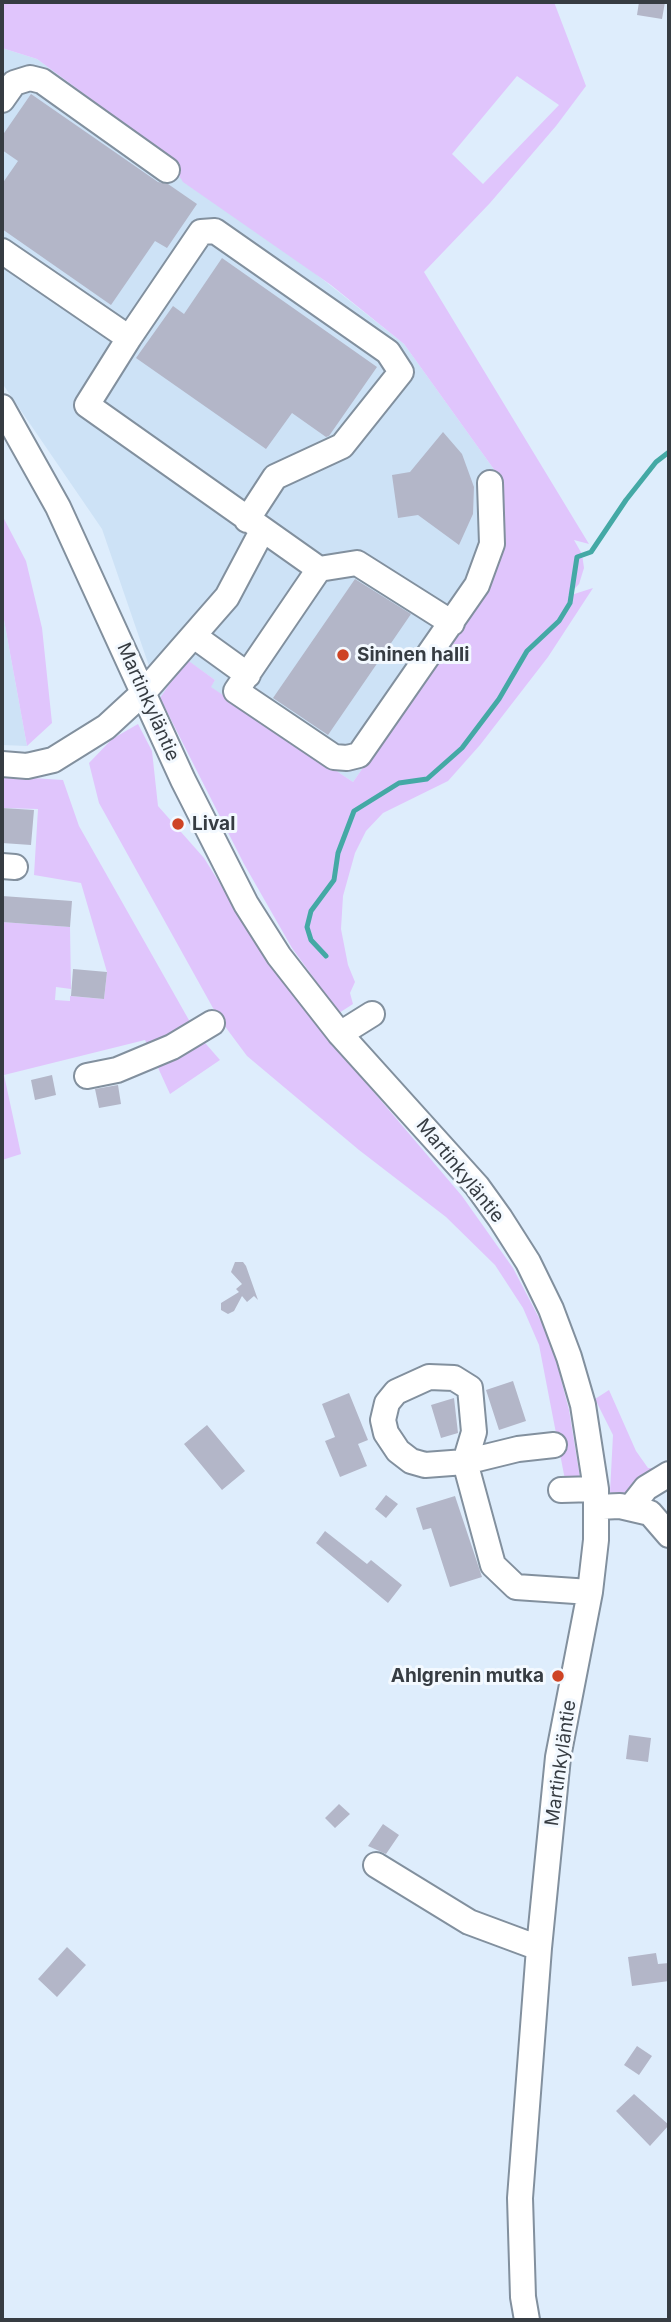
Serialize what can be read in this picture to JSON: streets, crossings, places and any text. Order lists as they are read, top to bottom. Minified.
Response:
{"streets":{"street":["Martinkyläntie"]},"places":["Sininen halli","Lival","Ahlgrenin mutka"]}
